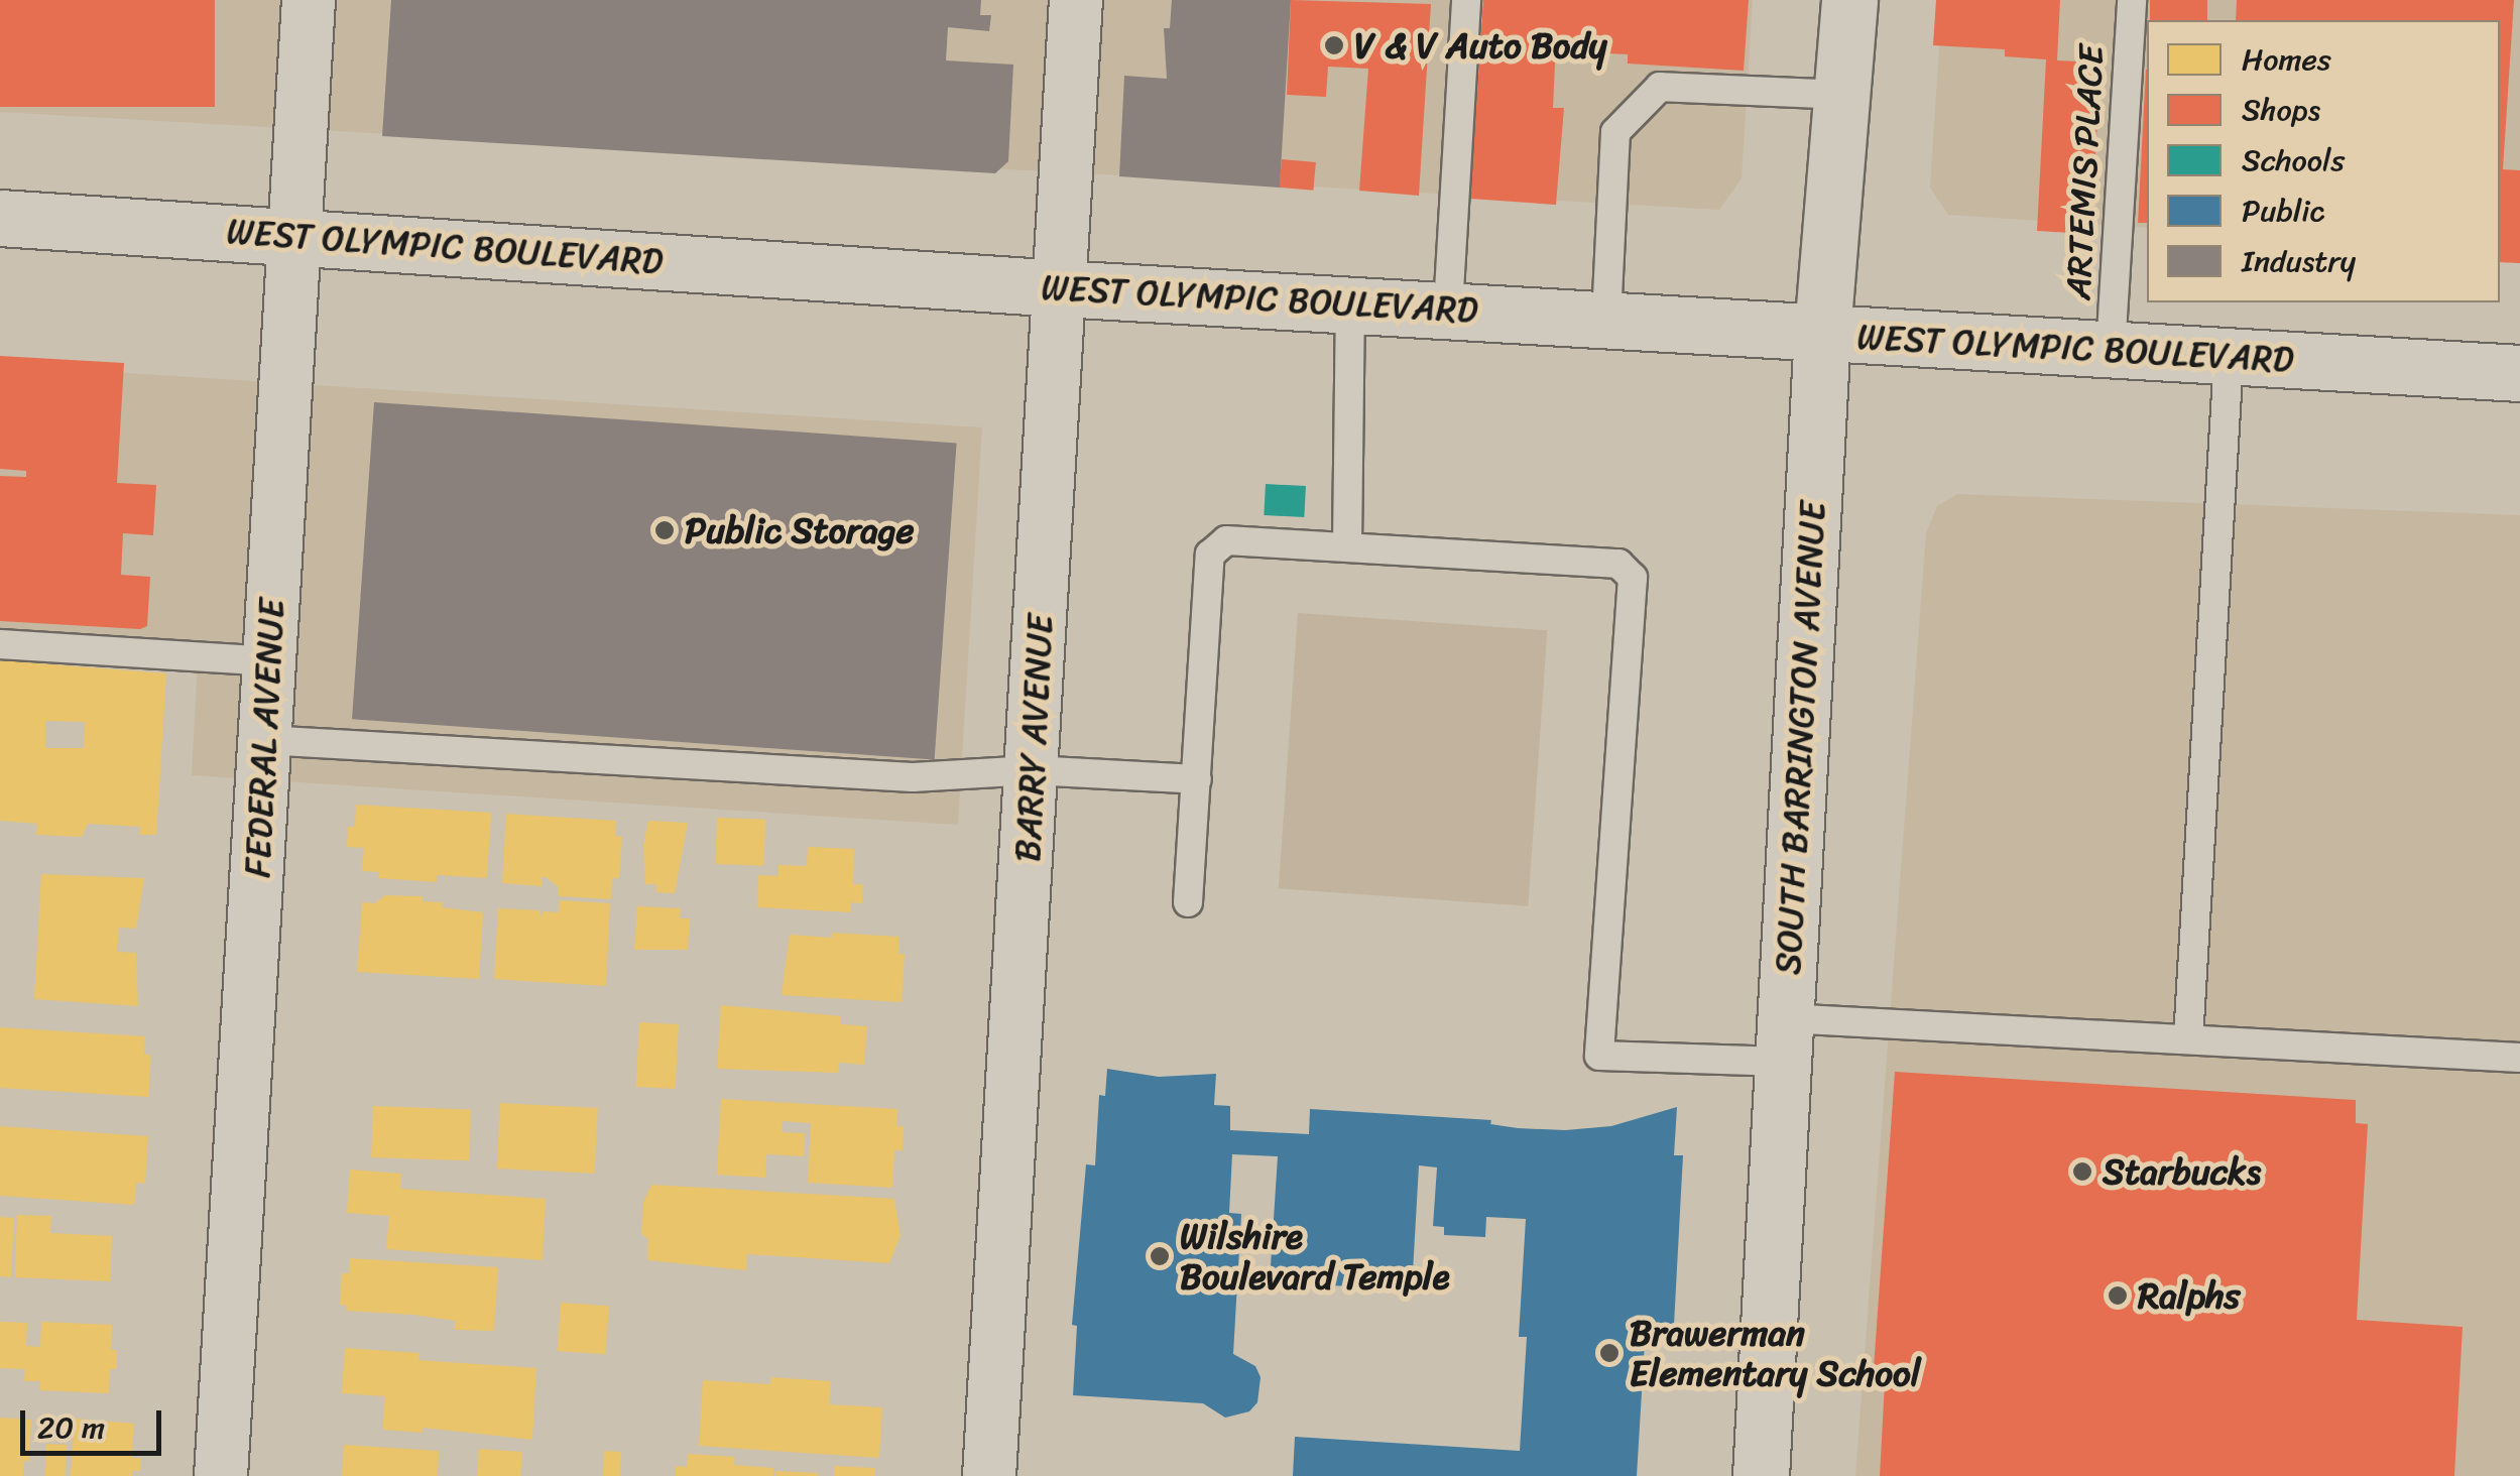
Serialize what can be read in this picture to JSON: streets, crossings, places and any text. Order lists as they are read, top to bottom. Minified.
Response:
{"streets":{"main road":["WEST OLYMPIC BOULEVARD","SOUTH BARRINGTON AVENUE"],"street":["FEDERAL AVENUE","BARRY AVENUE"],"lane":["ARTEMIS PLACE"]},"crossings":[["ARTEMIS PLACE","WEST OLYMPIC BOULEVARD"],["WEST OLYMPIC BOULEVARD","FEDERAL AVENUE"],["WEST OLYMPIC BOULEVARD","BARRY AVENUE"],["WEST OLYMPIC BOULEVARD","SOUTH BARRINGTON AVENUE"]],"places":["V & V Auto Body","Public Storage","Starbucks","Wilshire Boulevard Temple","Ralphs","Brawerman Elementary School"],"legend":["Homes","Shops","Schools","Public","Industry"],"scale_bar":"20 m"}
